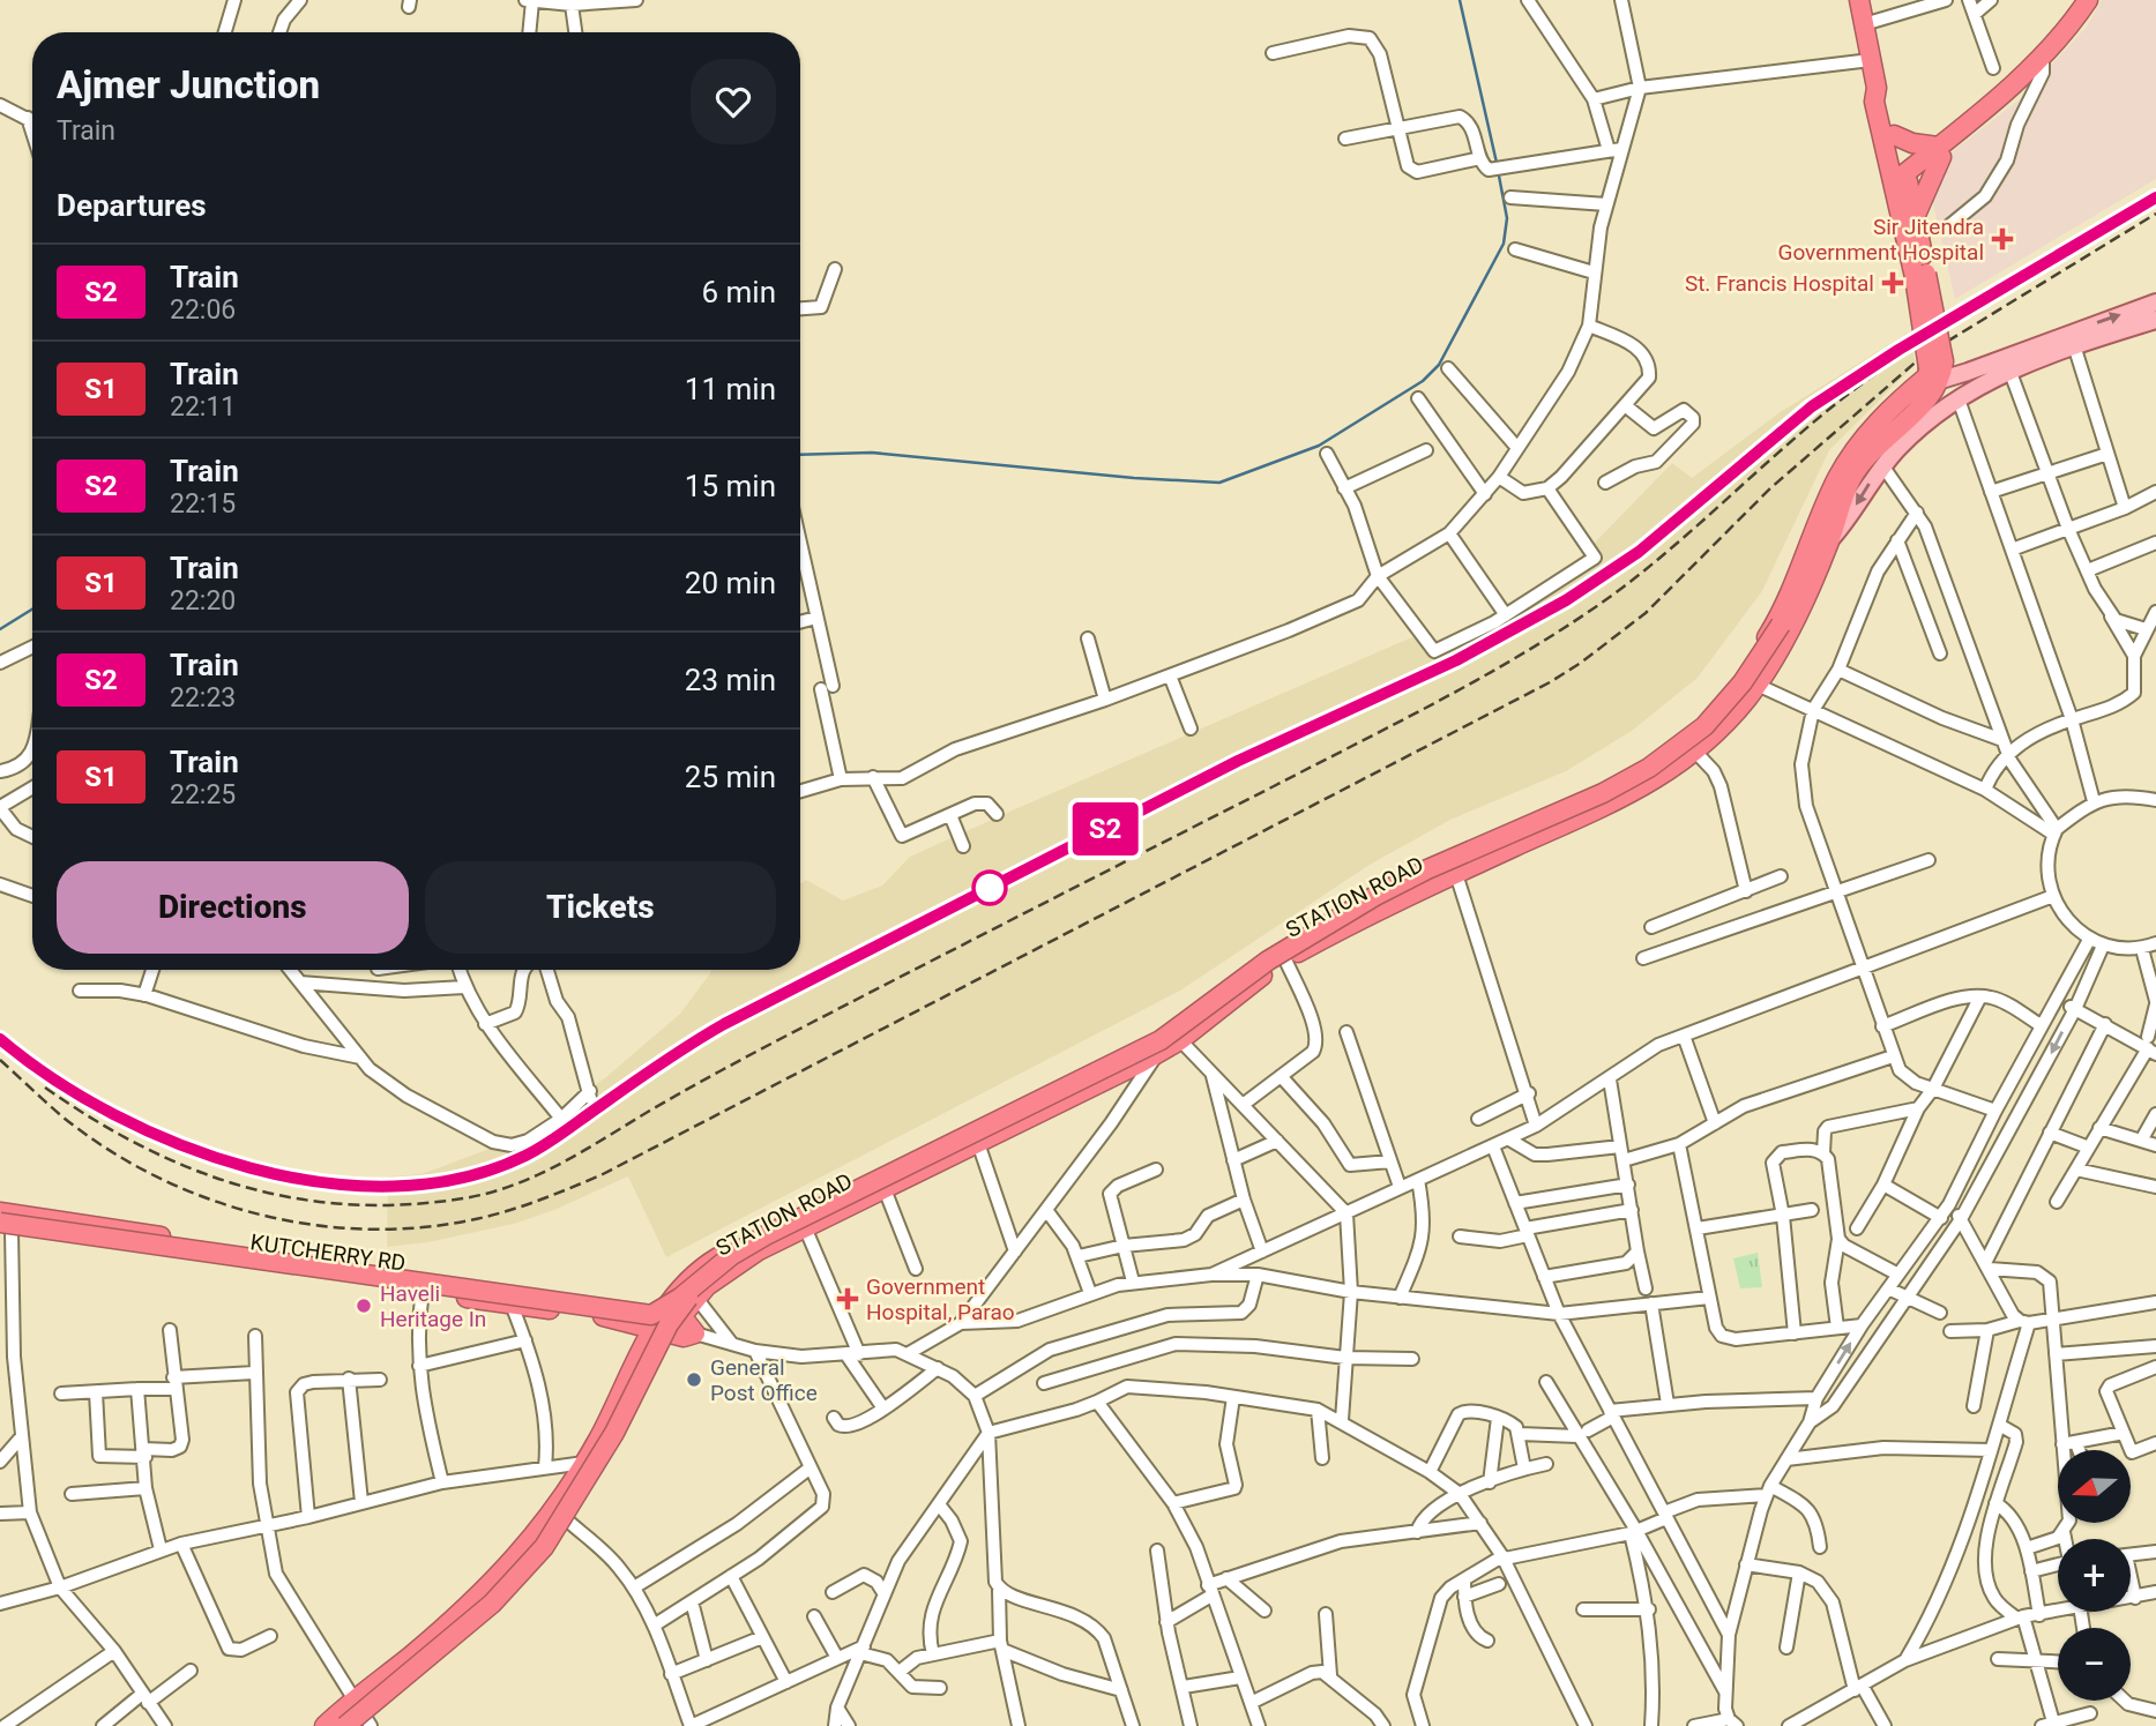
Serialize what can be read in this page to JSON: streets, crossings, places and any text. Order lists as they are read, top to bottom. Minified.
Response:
{"streets":{"highway":["STATION ROAD","KUTCHERRY RD"]},"crossings":[["STATION ROAD","KUTCHERRY RD"]],"places":{"health":["Sir Jitendra Government Hospital","St. Francis Hospital","Government Hospital, Parao"],"other":["Haveli Heritage In","General Post Office"]},"north":"left","page":{"on_map":"S2","heading":[["Ajmer Junction","Train"],"Departures"],"list":[{"mark":"S2","name":"Train","note":"22:06","value":"6 min"},{"mark":"S1","name":"Train","note":"22:11","value":"11 min"},{"mark":"S2","name":"Train","note":"22:15","value":"15 min"},{"mark":"S1","name":"Train","note":"22:20","value":"20 min"},{"mark":"S2","name":"Train","note":"22:23","value":"23 min"},{"mark":"S1","name":"Train","note":"22:25","value":"25 min"}],"buttons":["Directions","Tickets"],"map_buttons":["+","−"]}}
